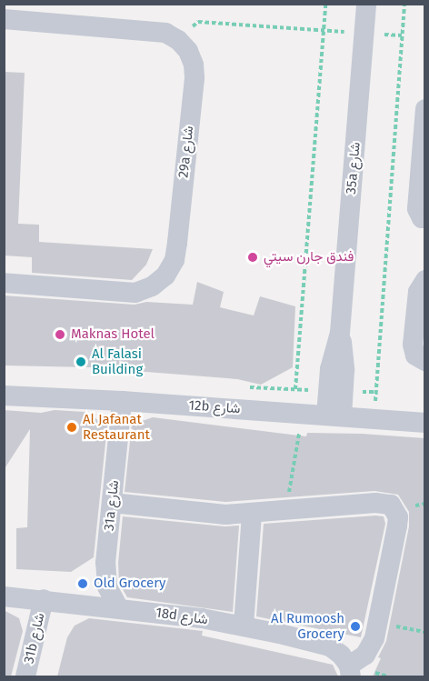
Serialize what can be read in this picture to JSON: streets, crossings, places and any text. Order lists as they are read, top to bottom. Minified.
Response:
{"streets":{"street":["29a شارع","35a شارع","12b شارع","31a شارع","18d شارع","31b شارع"]},"crossings":[["35a شارع","12b شارع"],["12b شارع","31a شارع"],["31a شارع","18d شارع"],["18d شارع","31b شارع"]],"places":["فندق جارن سيتي","Maknas Hotel","Al Falasi Building","Al Jafanat Restaurant","Old Grocery","Al Rumoosh Grocery"]}
